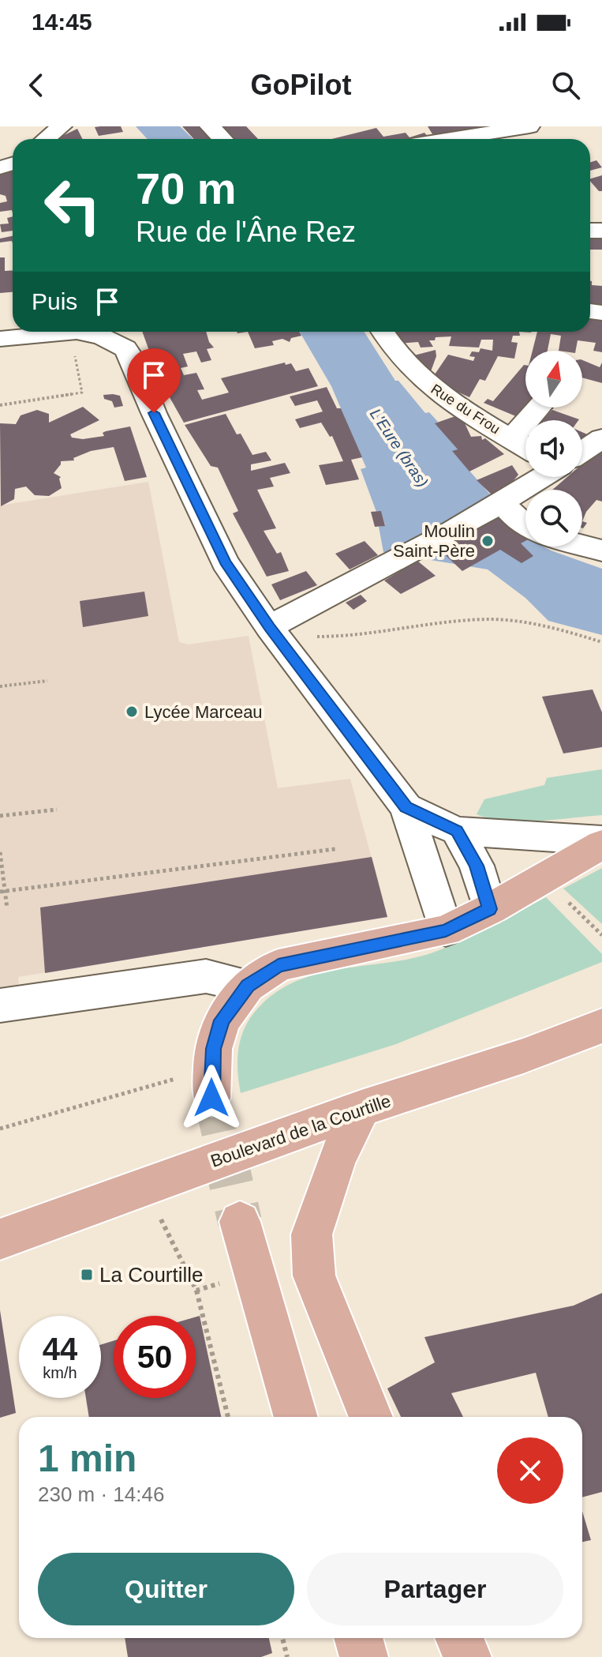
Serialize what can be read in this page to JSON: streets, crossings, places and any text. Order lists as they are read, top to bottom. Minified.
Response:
{"streets":{"main road":["Boulevard de la Courtille"],"street":["Rue du Frou"]},"water":["L'Eure (bras)"],"places":{"other":["Moulin Saint-Père","Lycée Marceau"],"transit":["La Courtille"]},"north":"top","page":{"status":"14:45","header":"GoPilot","turn":["70 m","Rue de l'Âne Rez"],"then":"Puis","speed":"44 km/h","limit":"50","heading":["1 min","230 m · 14:46"],"buttons":["Quitter","Partager"]}}
